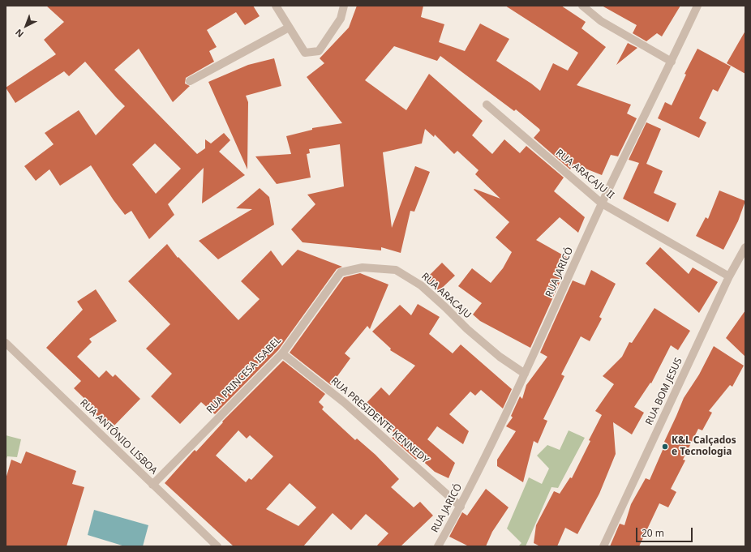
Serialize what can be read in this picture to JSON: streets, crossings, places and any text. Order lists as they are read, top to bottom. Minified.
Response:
{"streets":{"street":["RUA ARACAJU II","RUA JARICÓ","RUA ARACAJU","RUA PRINCESA ISABEL","RUA BOM JESUS","RUA PRESIDENTE KENNEDY","RUA ANTÔNIO LISBOA"]},"crossings":[["RUA ARACAJU II","RUA JARICÓ"],["RUA ARACAJU II","RUA BOM JESUS"],["RUA JARICÓ","RUA ARACAJU"],["RUA JARICÓ","RUA PRESIDENTE KENNEDY"],["RUA ARACAJU","RUA PRINCESA ISABEL"],["RUA PRINCESA ISABEL","RUA PRESIDENTE KENNEDY"],["RUA PRINCESA ISABEL","RUA ANTÔNIO LISBOA"]],"places":["K&L Calçados e Tecnologia"],"scale_bar":"20 m","north":"bottom left"}
